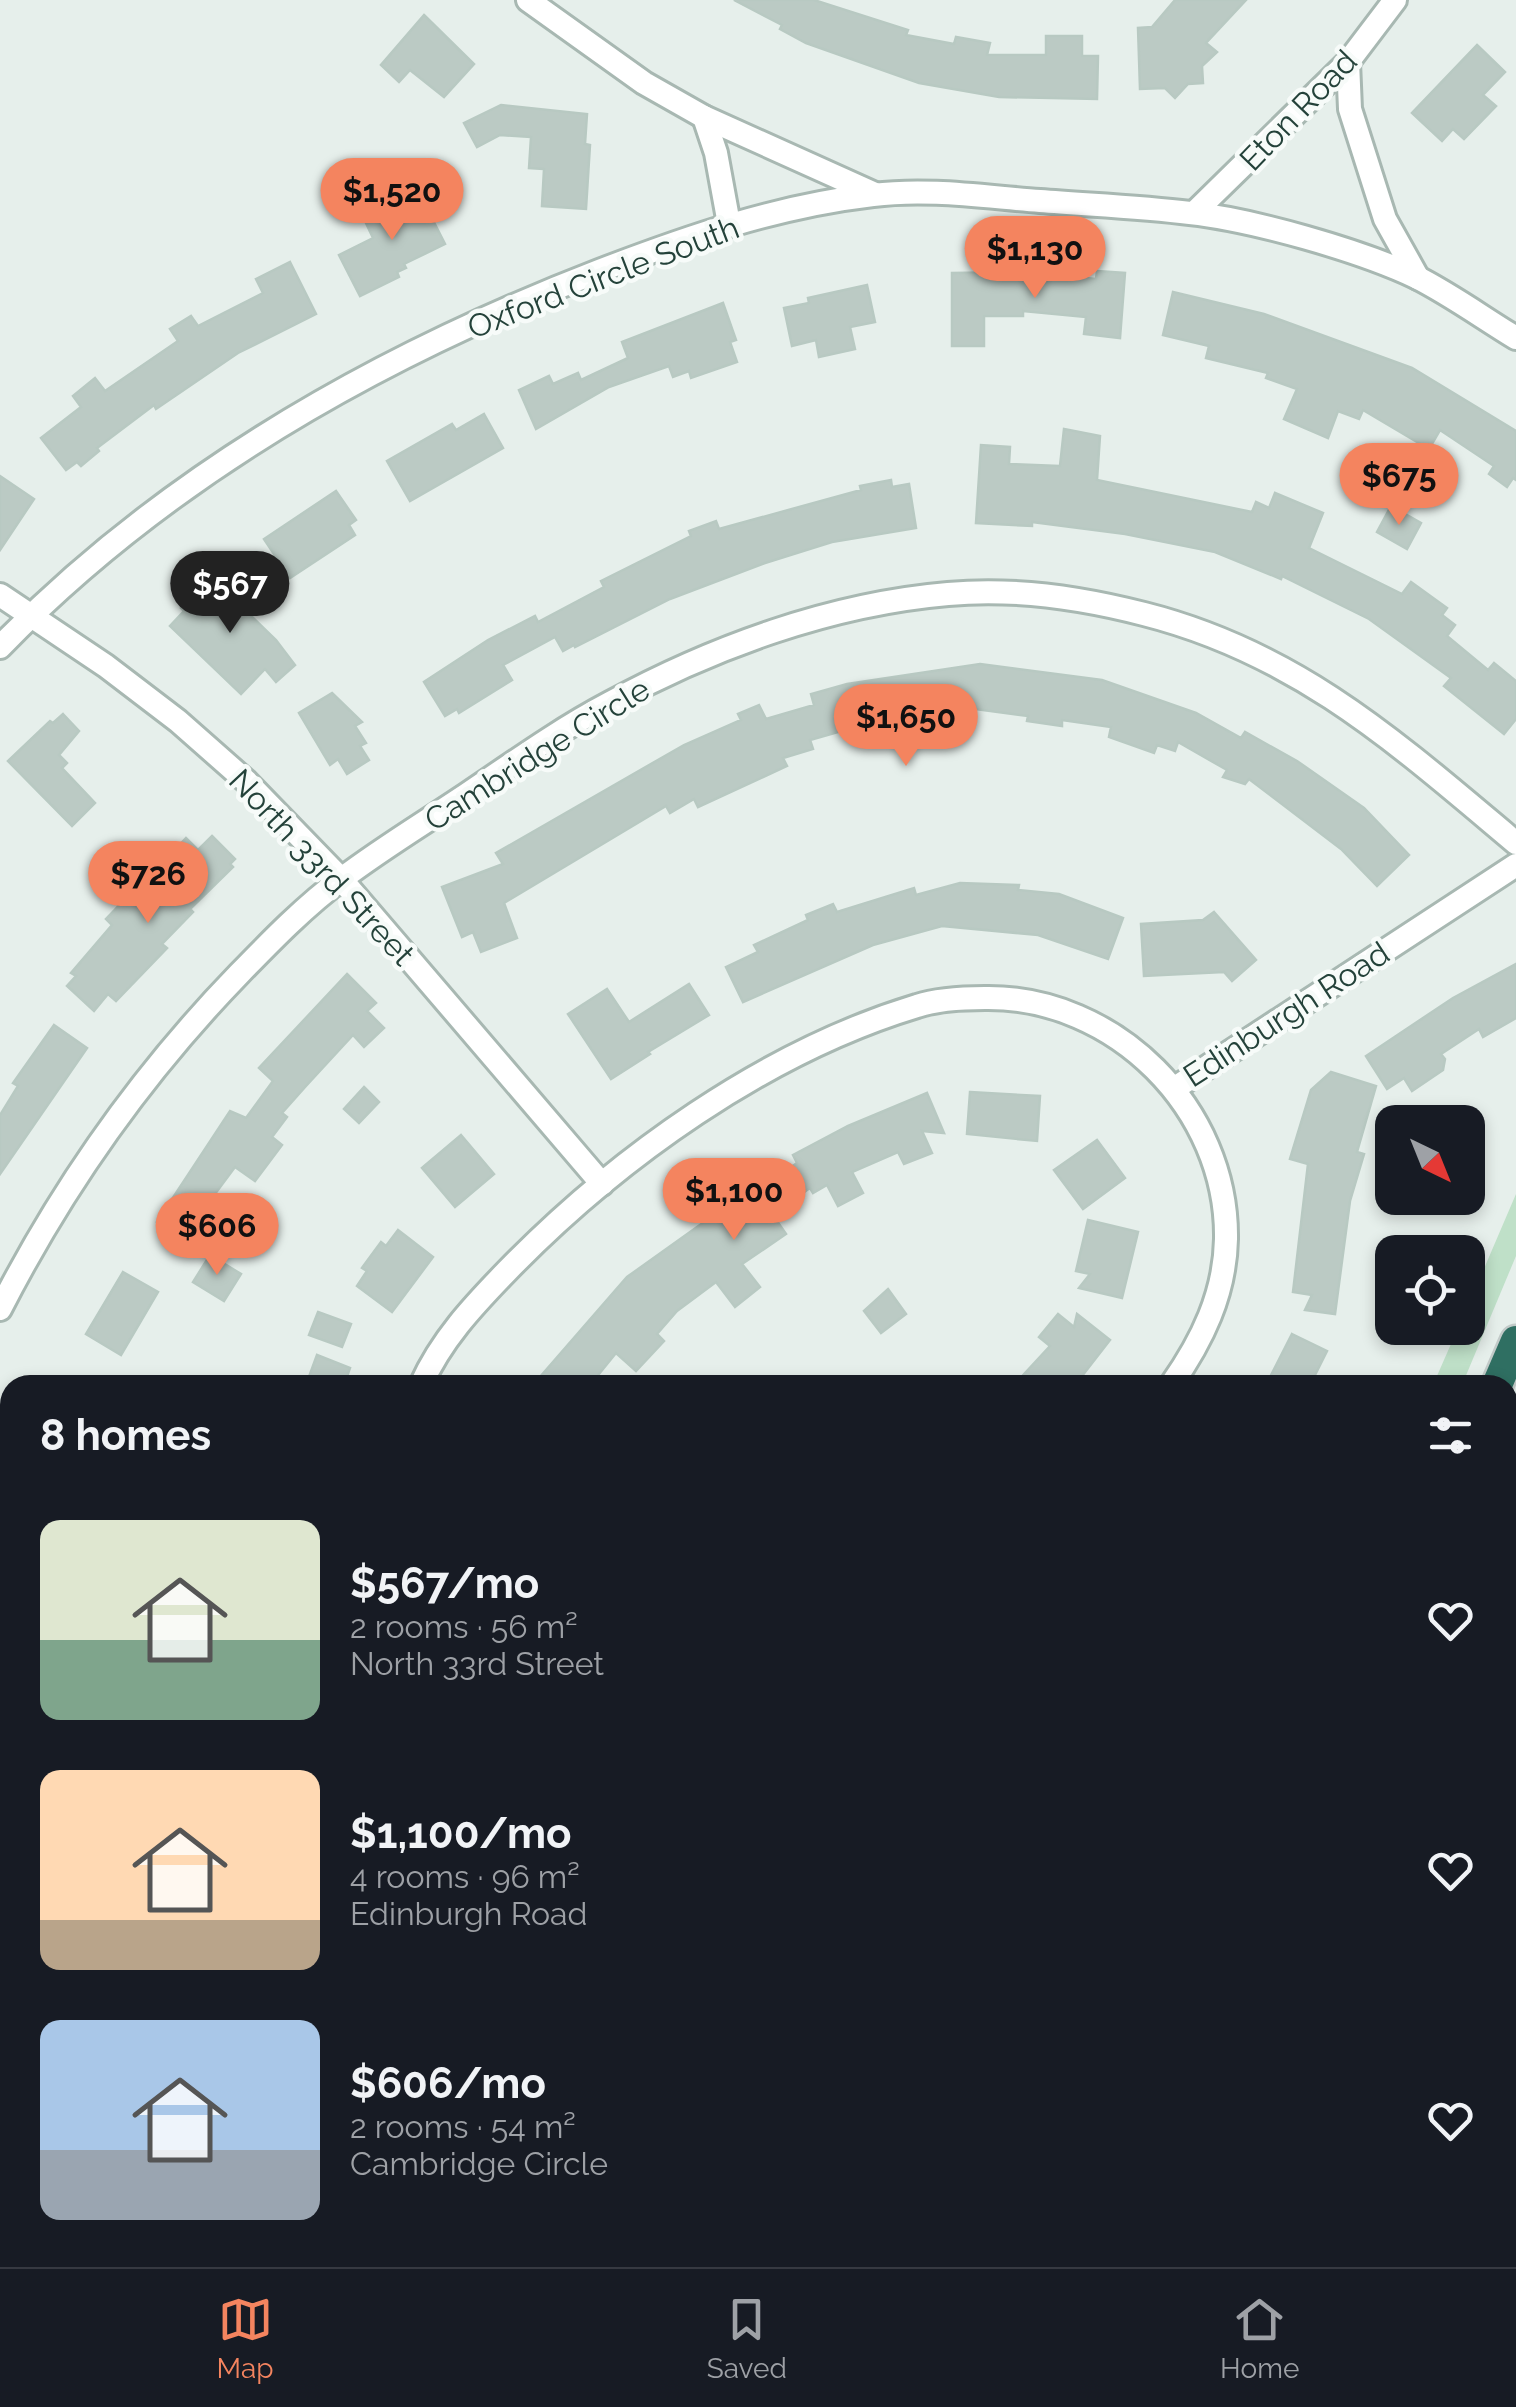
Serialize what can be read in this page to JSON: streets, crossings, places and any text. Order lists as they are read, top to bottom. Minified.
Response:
{"streets":{"street":["Eton Road","Oxford Circle South","Cambridge Circle","North 33rd Street","Edinburgh Road"]},"crossings":[["Eton Road","Oxford Circle South"],["Oxford Circle South","North 33rd Street"],["Cambridge Circle","North 33rd Street"],["North 33rd Street","Edinburgh Road"]],"north":"bottom right","page":{"price":["$1,520","$1,130","$675","$567","$1,650","$726","$1,100","$606"],"heading":"8 homes","list":[{"name":"$567/mo","note":"2 rooms · 56 m² · North 33rd Street"},{"name":"$1,100/mo","note":"4 rooms · 96 m² · Edinburgh Road"},{"name":"$606/mo","note":"2 rooms · 54 m² · Cambridge Circle"}],"tabs":["Map","Saved","Home"]}}
